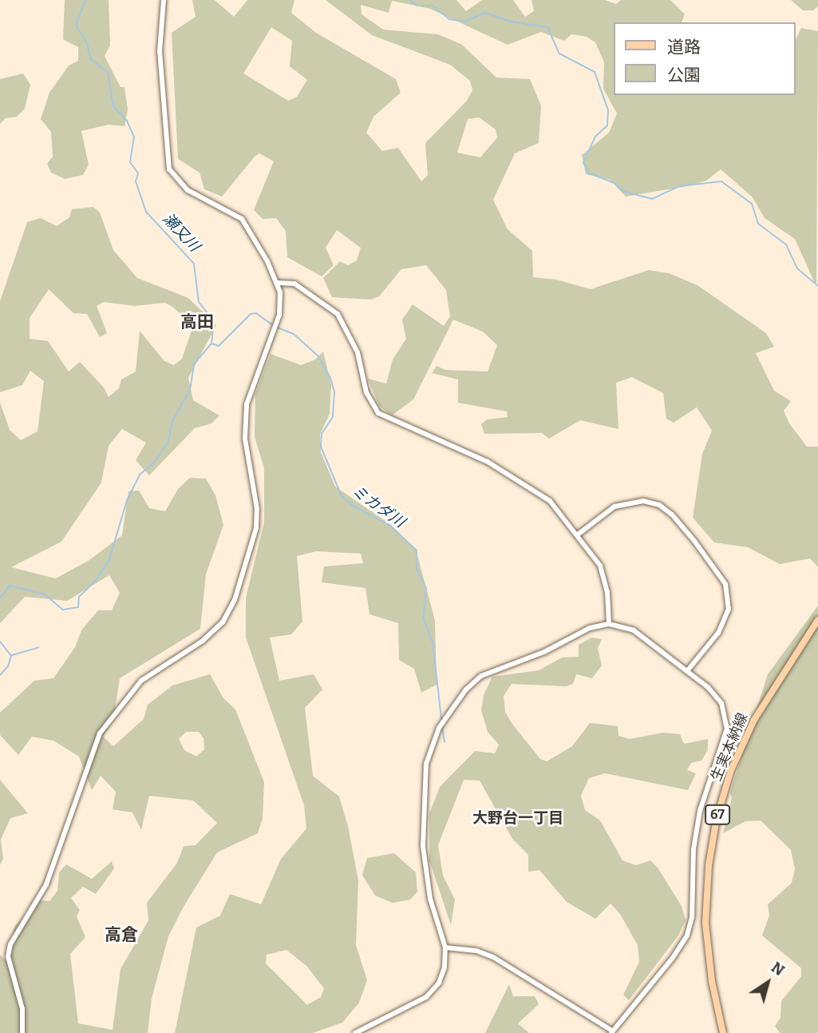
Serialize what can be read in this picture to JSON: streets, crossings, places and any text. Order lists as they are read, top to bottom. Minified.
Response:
{"streets":{"main road":["生実本納線","67"]},"districts":["高田","大野台一丁目","高倉"],"water":["瀬又川","ミカダ川"],"legend":["道路","公園"],"north":"top right"}
